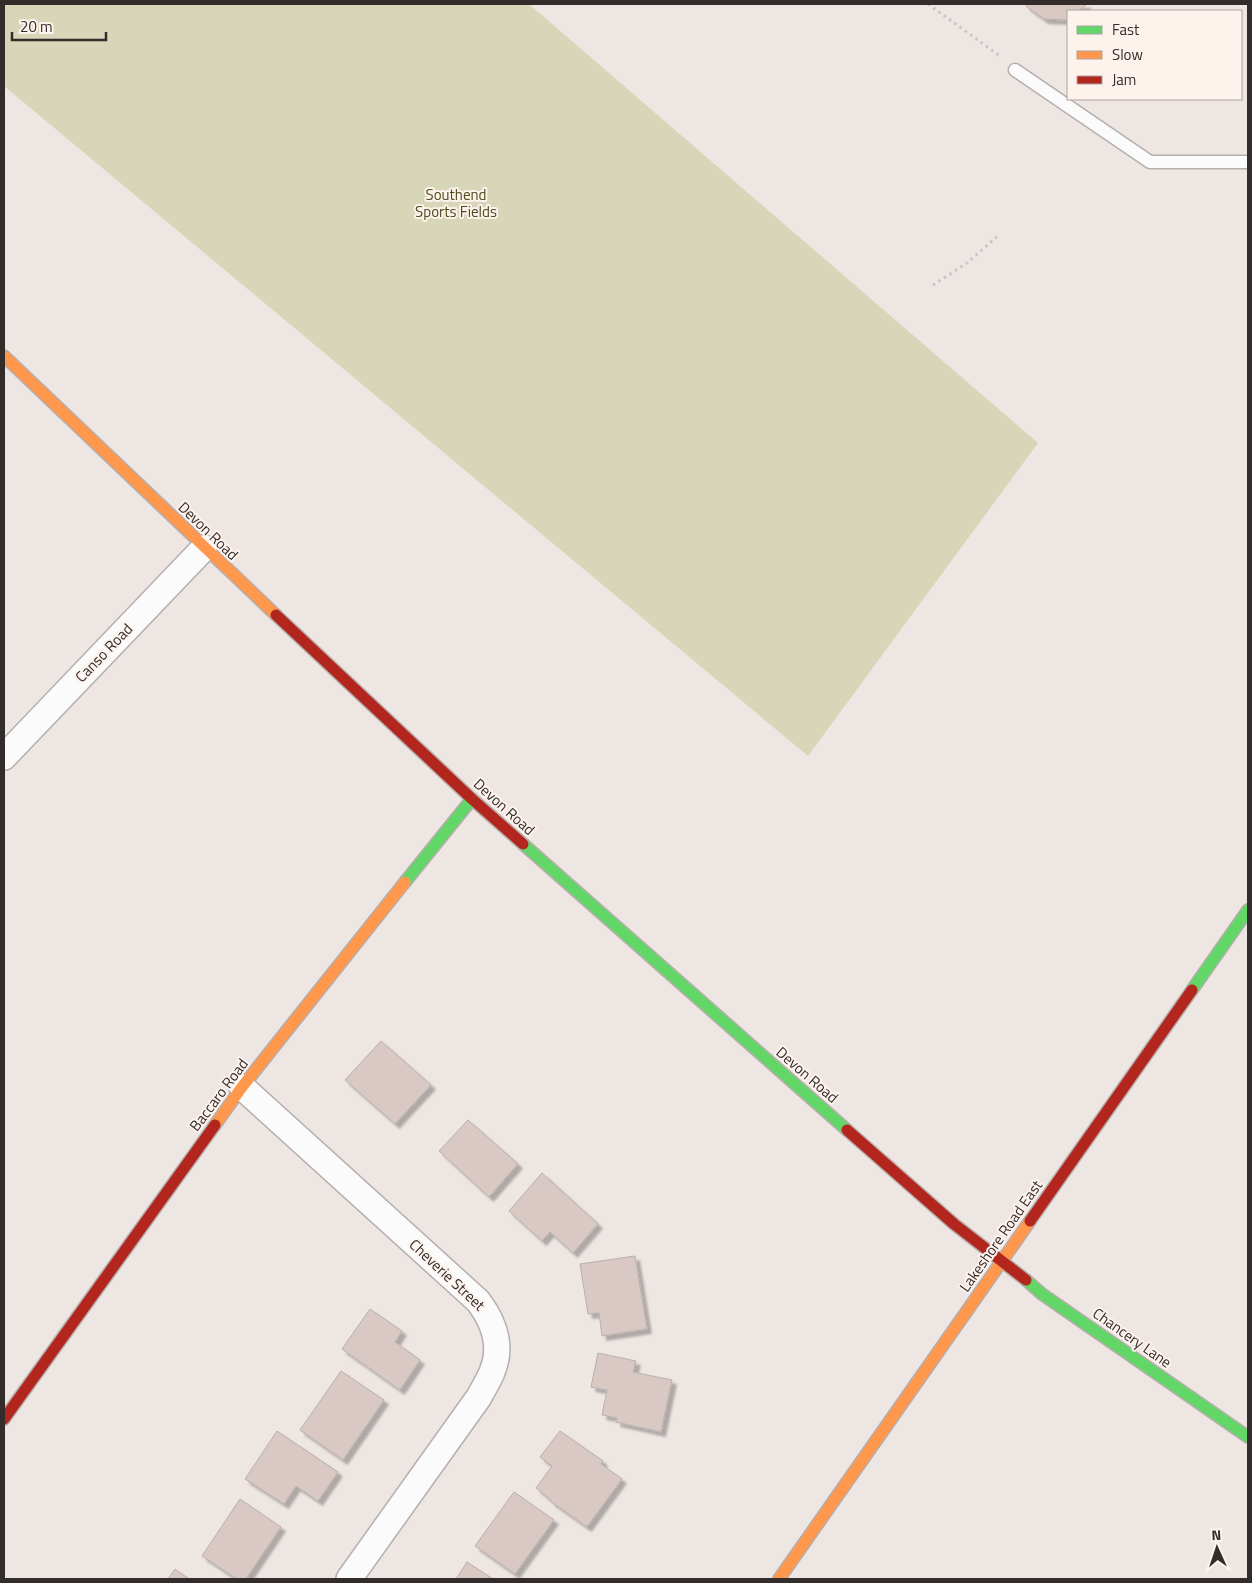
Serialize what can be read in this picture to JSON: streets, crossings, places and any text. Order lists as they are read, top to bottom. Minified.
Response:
{"streets":{"street":["Devon Road","Canso Road","Baccaro Road","Lakeshore Road East","Cheverie Street","Chancery Lane"]},"crossings":[["Devon Road","Canso Road"],["Devon Road","Baccaro Road"],["Devon Road","Lakeshore Road East"],["Devon Road","Chancery Lane"],["Baccaro Road","Cheverie Street"],["Lakeshore Road East","Chancery Lane"]],"parks":["Southend Sports Fields"],"legend":["Fast","Slow","Jam"],"scale_bar":"20 m","north":"top"}
